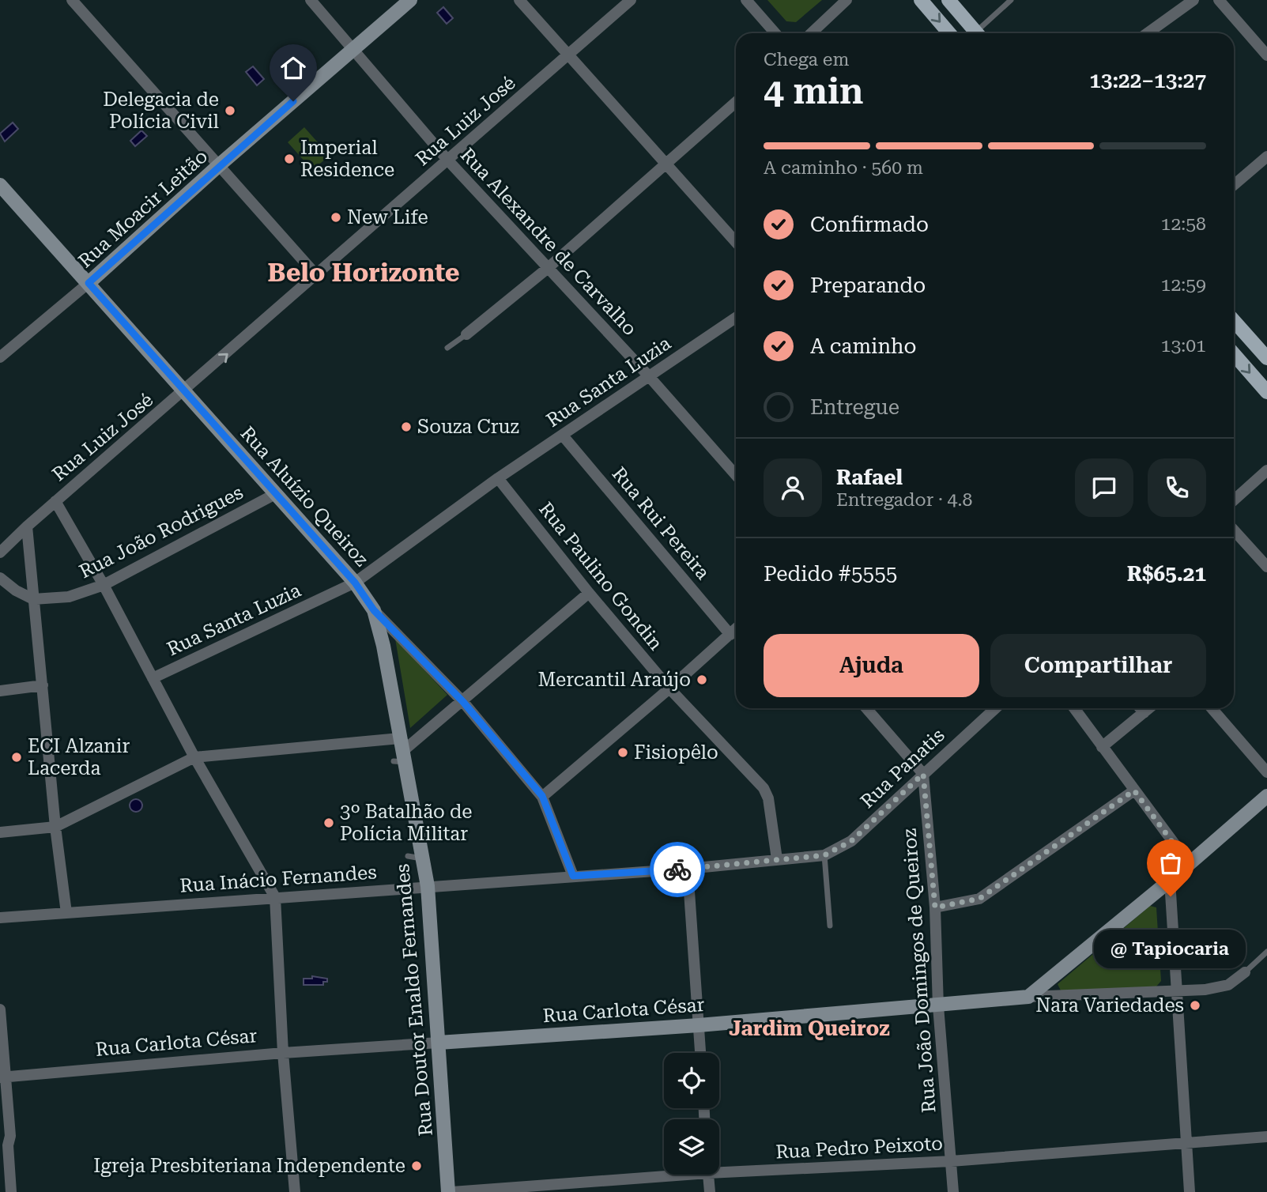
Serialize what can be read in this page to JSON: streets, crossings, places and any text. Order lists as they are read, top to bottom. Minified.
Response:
{"streets":{"street":["Rua Luiz José","Rua Moacir Leitão","Rua Alexandre de Carvalho","Rua Santa Luzia","Rua Aluízio Queiroz","Rua Rui Pereira","Rua João Rodrigues","Rua Paulino Gondin","Rua Panatis","Rua Inácio Fernandes","Rua João Domingos de Queiroz","Rua Doutor Enaldo Fernandes","Rua Carlota César","Rua Pedro Peixoto"]},"crossings":[["Rua Luiz José","Rua Alexandre de Carvalho"],["Rua Luiz José","Rua Aluízio Queiroz"],["Rua Moacir Leitão","Rua Alexandre de Carvalho"],["Rua Moacir Leitão","Rua Aluízio Queiroz"],["Rua Alexandre de Carvalho","Rua Santa Luzia"],["Rua Santa Luzia","Rua Aluízio Queiroz"],["Rua Santa Luzia","Rua Rui Pereira"],["Rua Santa Luzia","Rua Paulino Gondin"],["Rua Aluízio Queiroz","Rua João Rodrigues"],["Rua Aluízio Queiroz","Rua Inácio Fernandes"],["Rua Aluízio Queiroz","Rua Doutor Enaldo Fernandes"],["Rua Paulino Gondin","Rua Inácio Fernandes"],["Rua Panatis","Rua Inácio Fernandes"],["Rua Panatis","Rua João Domingos de Queiroz"],["Rua Inácio Fernandes","Rua Doutor Enaldo Fernandes"],["Rua João Domingos de Queiroz","Rua Carlota César"],["Rua João Domingos de Queiroz","Rua Pedro Peixoto"],["Rua Doutor Enaldo Fernandes","Rua Carlota César"],["Rua Doutor Enaldo Fernandes","Rua Pedro Peixoto"]],"districts":["Belo Horizonte","Jardim Queiroz"],"places":["Delegacia de Polícia Civil","Imperial Residence","New Life","Souza Cruz","Mercantil Araújo","Fisiopêlo","ECI Alzanir Lacerda","3º Batalhão de Polícia Militar","@ Tapiocaria","Nara Variedades","Igreja Presbiteriana Independente"],"page":{"heading":["4 min","Chega em","13:22–13:27"],"panel":["Rafael","Entregador · 4.8","Pedido #5555","R$65.21"],"bar":"A caminho · 560 m","list":[["Confirmado","12:58"],["Preparando","12:59"],["A caminho","13:01"],"Entregue"],"buttons":["Ajuda","Compartilhar"],"bubble":"@ Tapiocaria"}}
